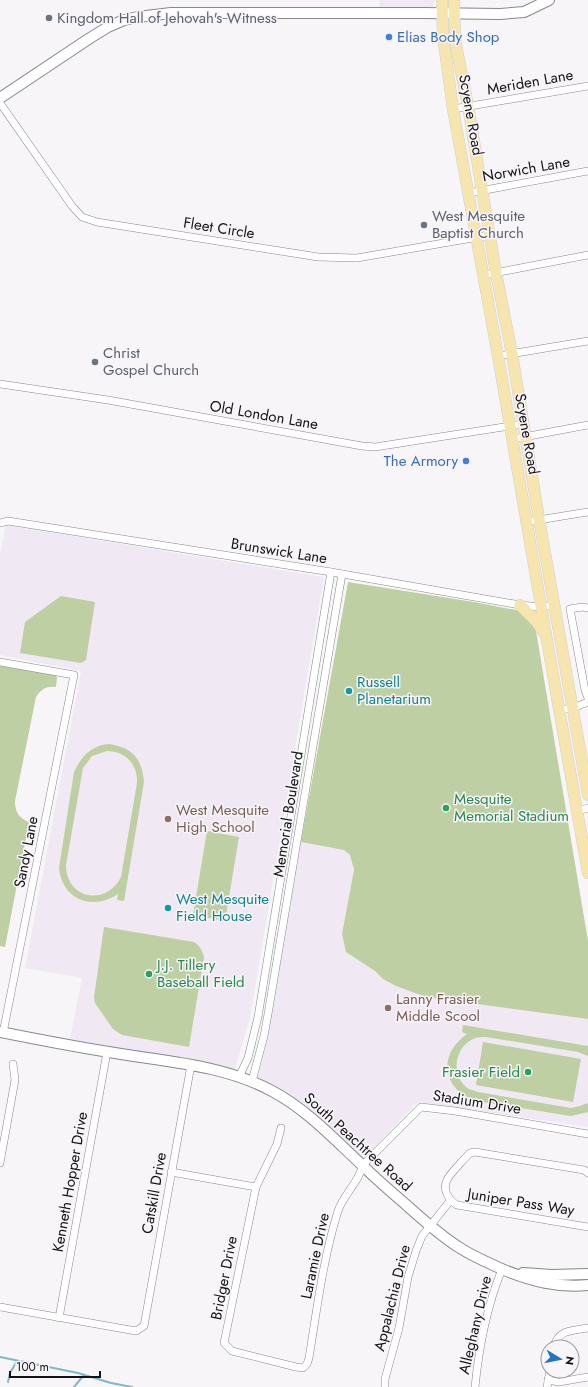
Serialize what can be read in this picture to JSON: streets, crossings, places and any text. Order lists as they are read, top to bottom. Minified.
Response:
{"streets":{"main road":["Scyene Road","South Peachtree Road"],"street":["Meriden Lane","Norwich Lane","Fleet Circle","Old London Lane","Brunswick Lane","Memorial Boulevard","Sandy Lane","Stadium Drive","Kenneth Hopper Drive","Catskill Drive","Juniper Pass Way","Laramie Drive","Bridger Drive","Appalachia Drive","Alleghany Drive"]},"crossings":[["Meriden Lane","Scyene Road"],["Scyene Road","Norwich Lane"],["Scyene Road","Fleet Circle"],["Scyene Road","Old London Lane"],["Scyene Road","Brunswick Lane"],["Brunswick Lane","Memorial Boulevard"],["Memorial Boulevard","South Peachtree Road"],["Sandy Lane","South Peachtree Road"],["Stadium Drive","South Peachtree Road"],["Stadium Drive","Laramie Drive"],["South Peachtree Road","Kenneth Hopper Drive"],["South Peachtree Road","Catskill Drive"],["South Peachtree Road","Laramie Drive"],["South Peachtree Road","Appalachia Drive"],["South Peachtree Road","Alleghany Drive"],["Kenneth Hopper Drive","Catskill Drive"],["Juniper Pass Way","Appalachia Drive"],["Laramie Drive","Bridger Drive"]],"places":["Kingdom Hall of Jehovah's Witness","Elias Body Shop","West Mesquite Baptist Church","Christ Gospel Church","The Armory","Russell Planetarium","Mesquite Memorial Stadium","West Mesquite High School","West Mesquite Field House","J.J. Tillery Baseball Field","Lanny Frasier Middle Scool","Frasier Field"],"scale_bar":"100 m","north":"right"}
